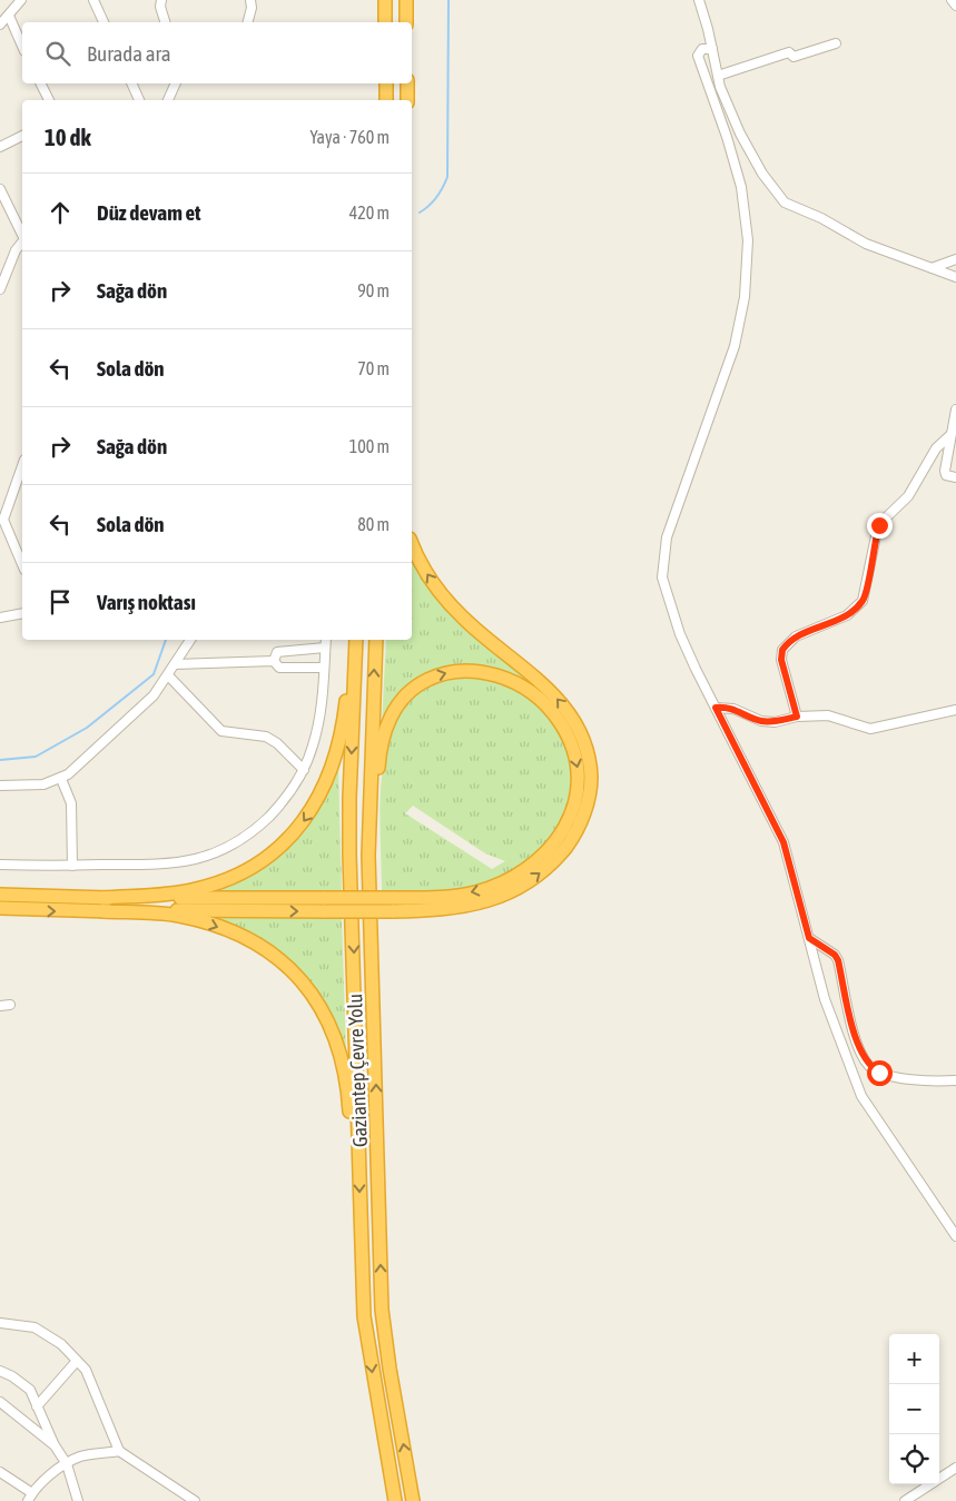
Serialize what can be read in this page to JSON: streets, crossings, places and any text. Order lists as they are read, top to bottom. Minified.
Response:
{"streets":{"highway":["Gaziantep Çevre Yolu"]},"page":{"search":"Burada ara","heading":["10 dk","Yaya · 760 m"],"list":[["Düz devam et","420 m"],["Sağa dön","90 m"],["Sola dön","70 m"],["Sağa dön","100 m"],["Sola dön","80 m"],"Varış noktası"],"map_buttons":["+","−"]}}
